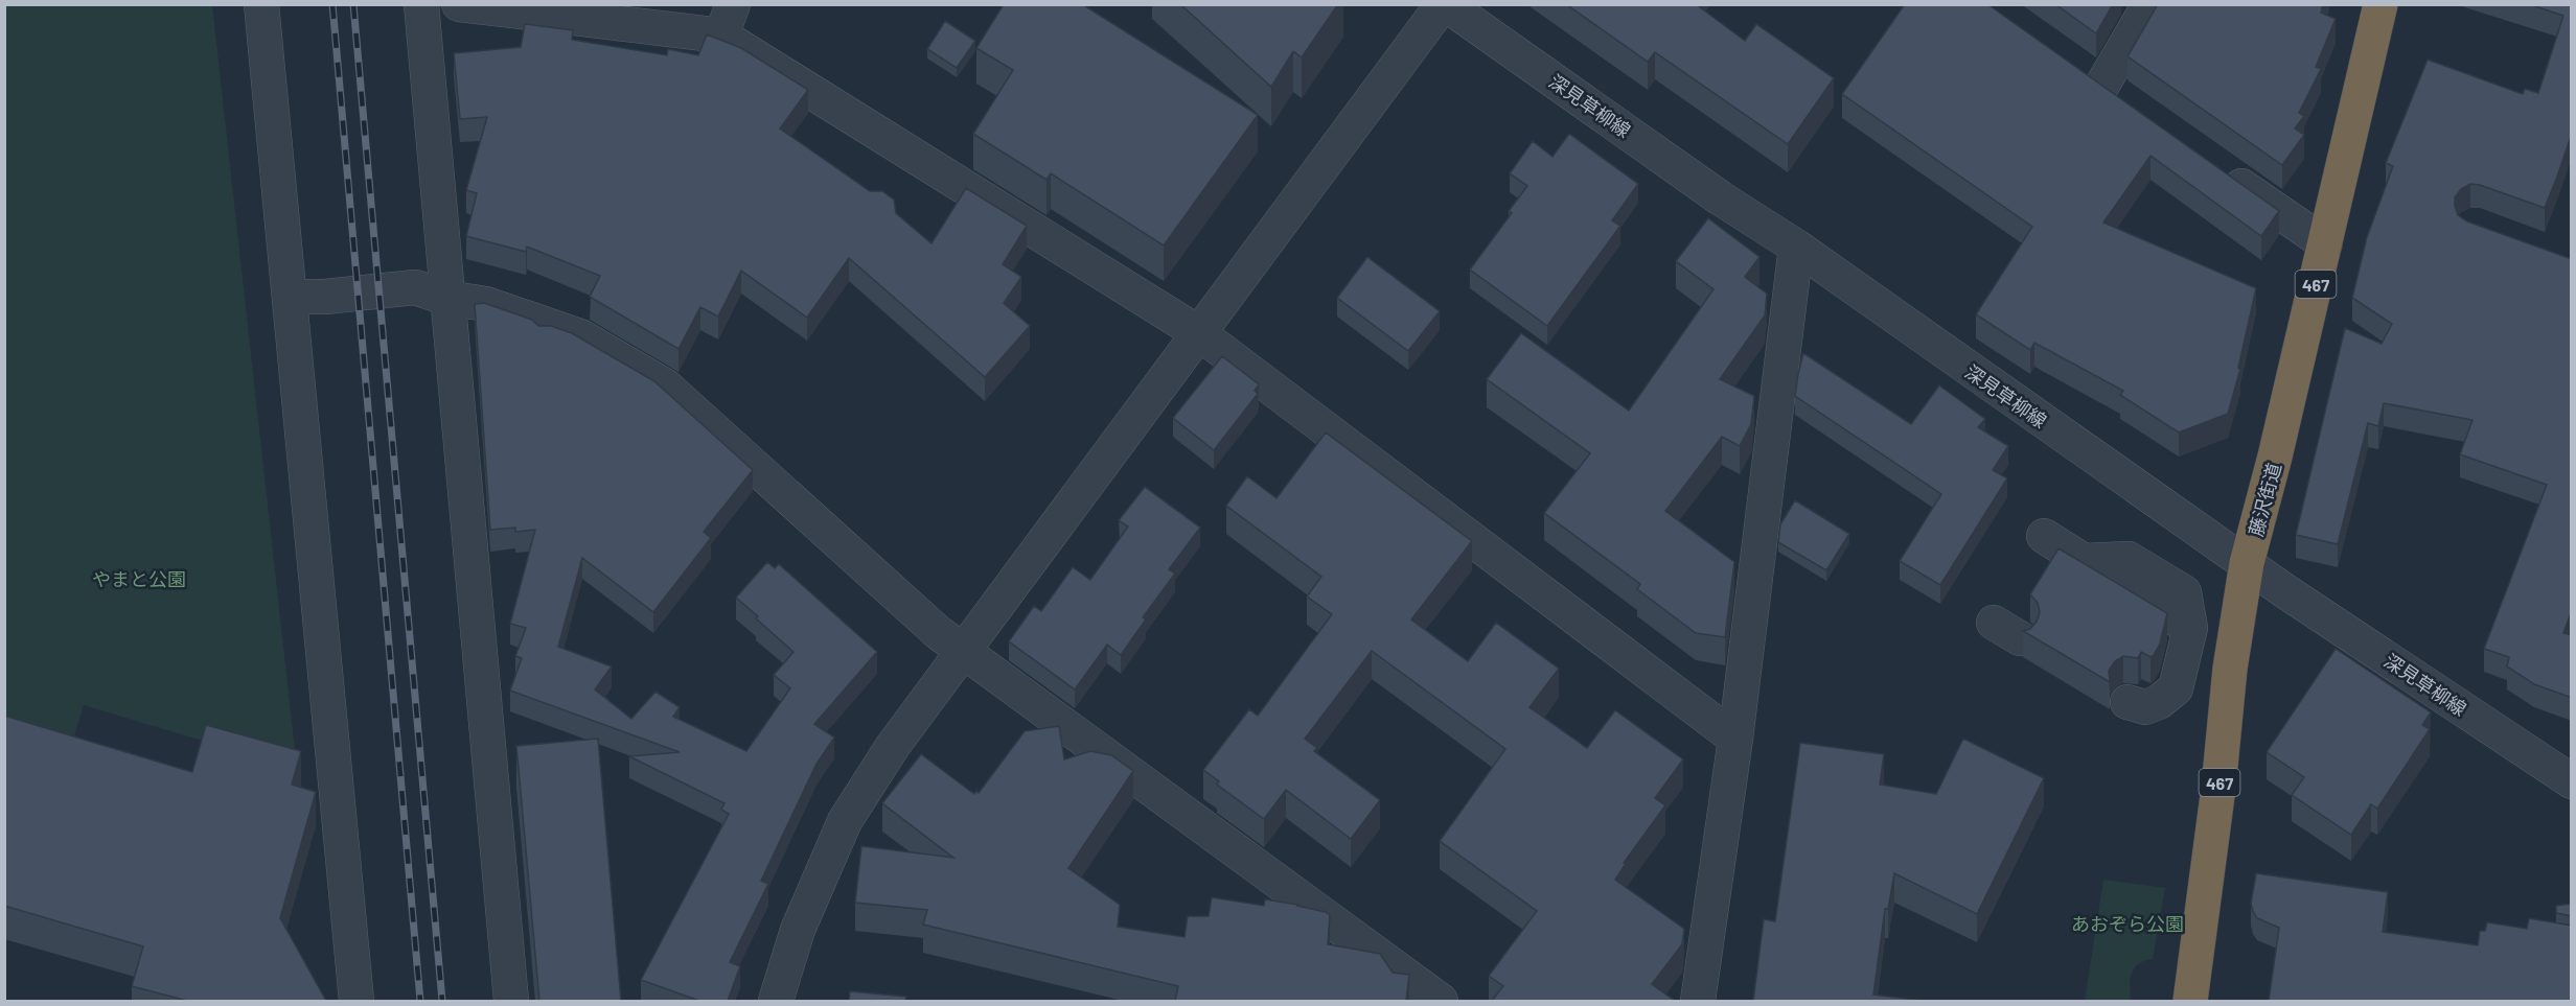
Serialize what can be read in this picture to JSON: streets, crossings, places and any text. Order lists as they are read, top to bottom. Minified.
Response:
{"streets":{"highway":["467","藤沢街道"],"street":["深見草柳線"]},"crossings":[["深見草柳線","藤沢街道"]],"parks":["やまと公園","あおぞら公園"]}
